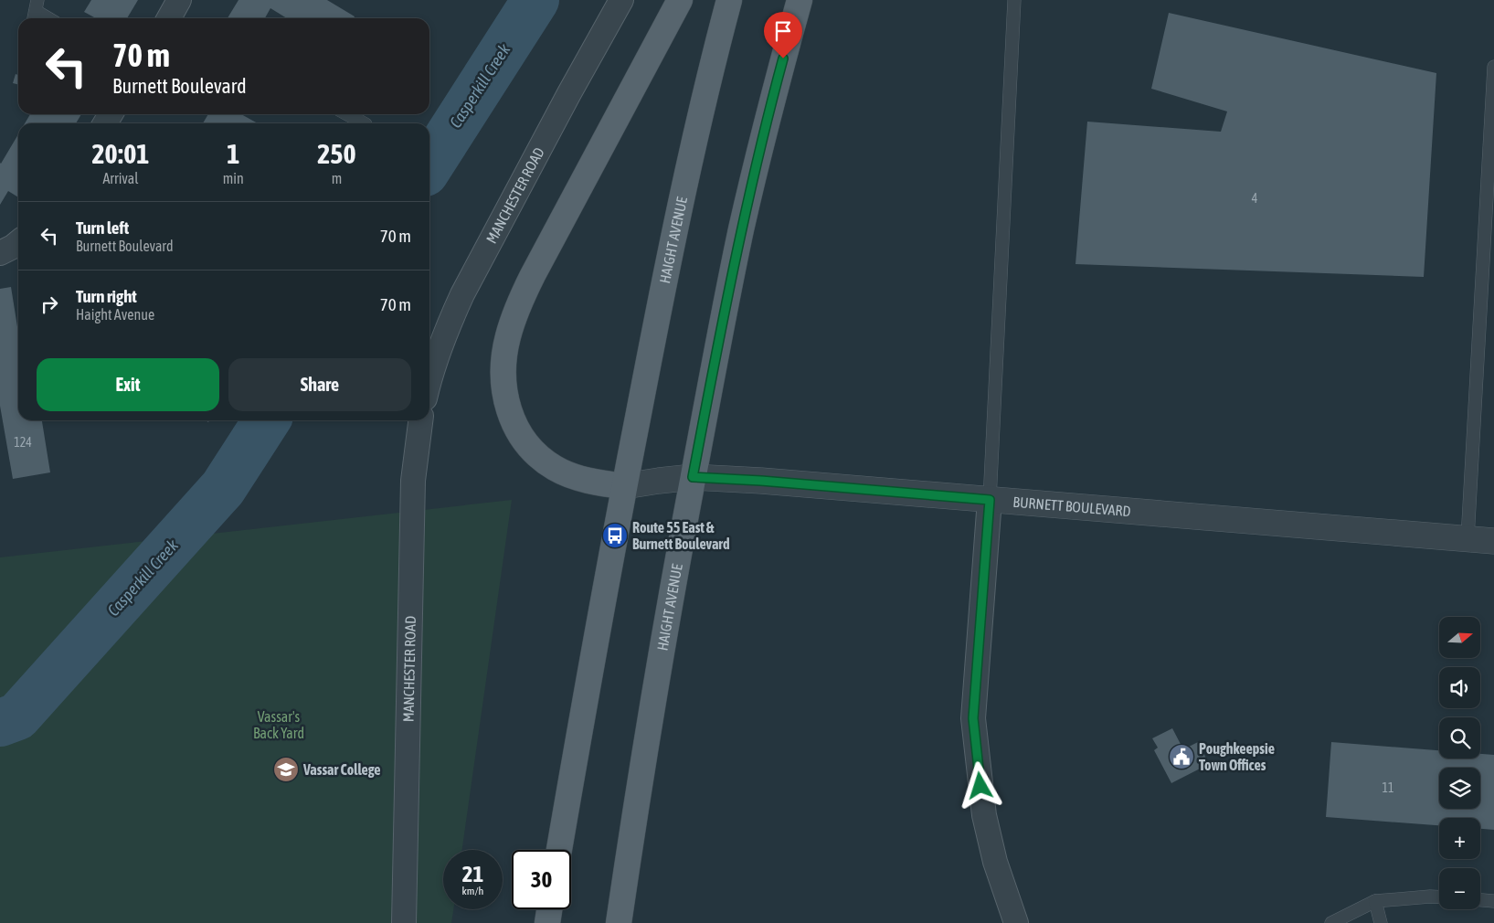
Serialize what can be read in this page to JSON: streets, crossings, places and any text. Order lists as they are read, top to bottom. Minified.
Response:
{"streets":{"main road":["HAIGHT AVENUE"],"street":["MANCHESTER ROAD","BURNETT BOULEVARD"]},"crossings":[["HAIGHT AVENUE","BURNETT BOULEVARD"]],"water":["Casperkill Creek"],"parks":["Vassar's Back Yard"],"places":{"bus stop":["Route 55 East & Burnett Boulevard"],"public building":["Poughkeepsie Town Offices"],"school or university":["Vassar College"]},"house_numbers":["4","124","11"],"north":"right","page":{"turn":["70 m","Burnett Boulevard"],"eta":["20:01","Arrival","1","min","250","m"],"list":[{"name":"Turn left","note":"Burnett Boulevard","value":"70 m"},{"name":"Turn right","note":"Haight Avenue","value":"70 m"}],"buttons":["Exit","Share"],"map_buttons":["+","−"],"speed":"21 km/h","limit":"30"}}
